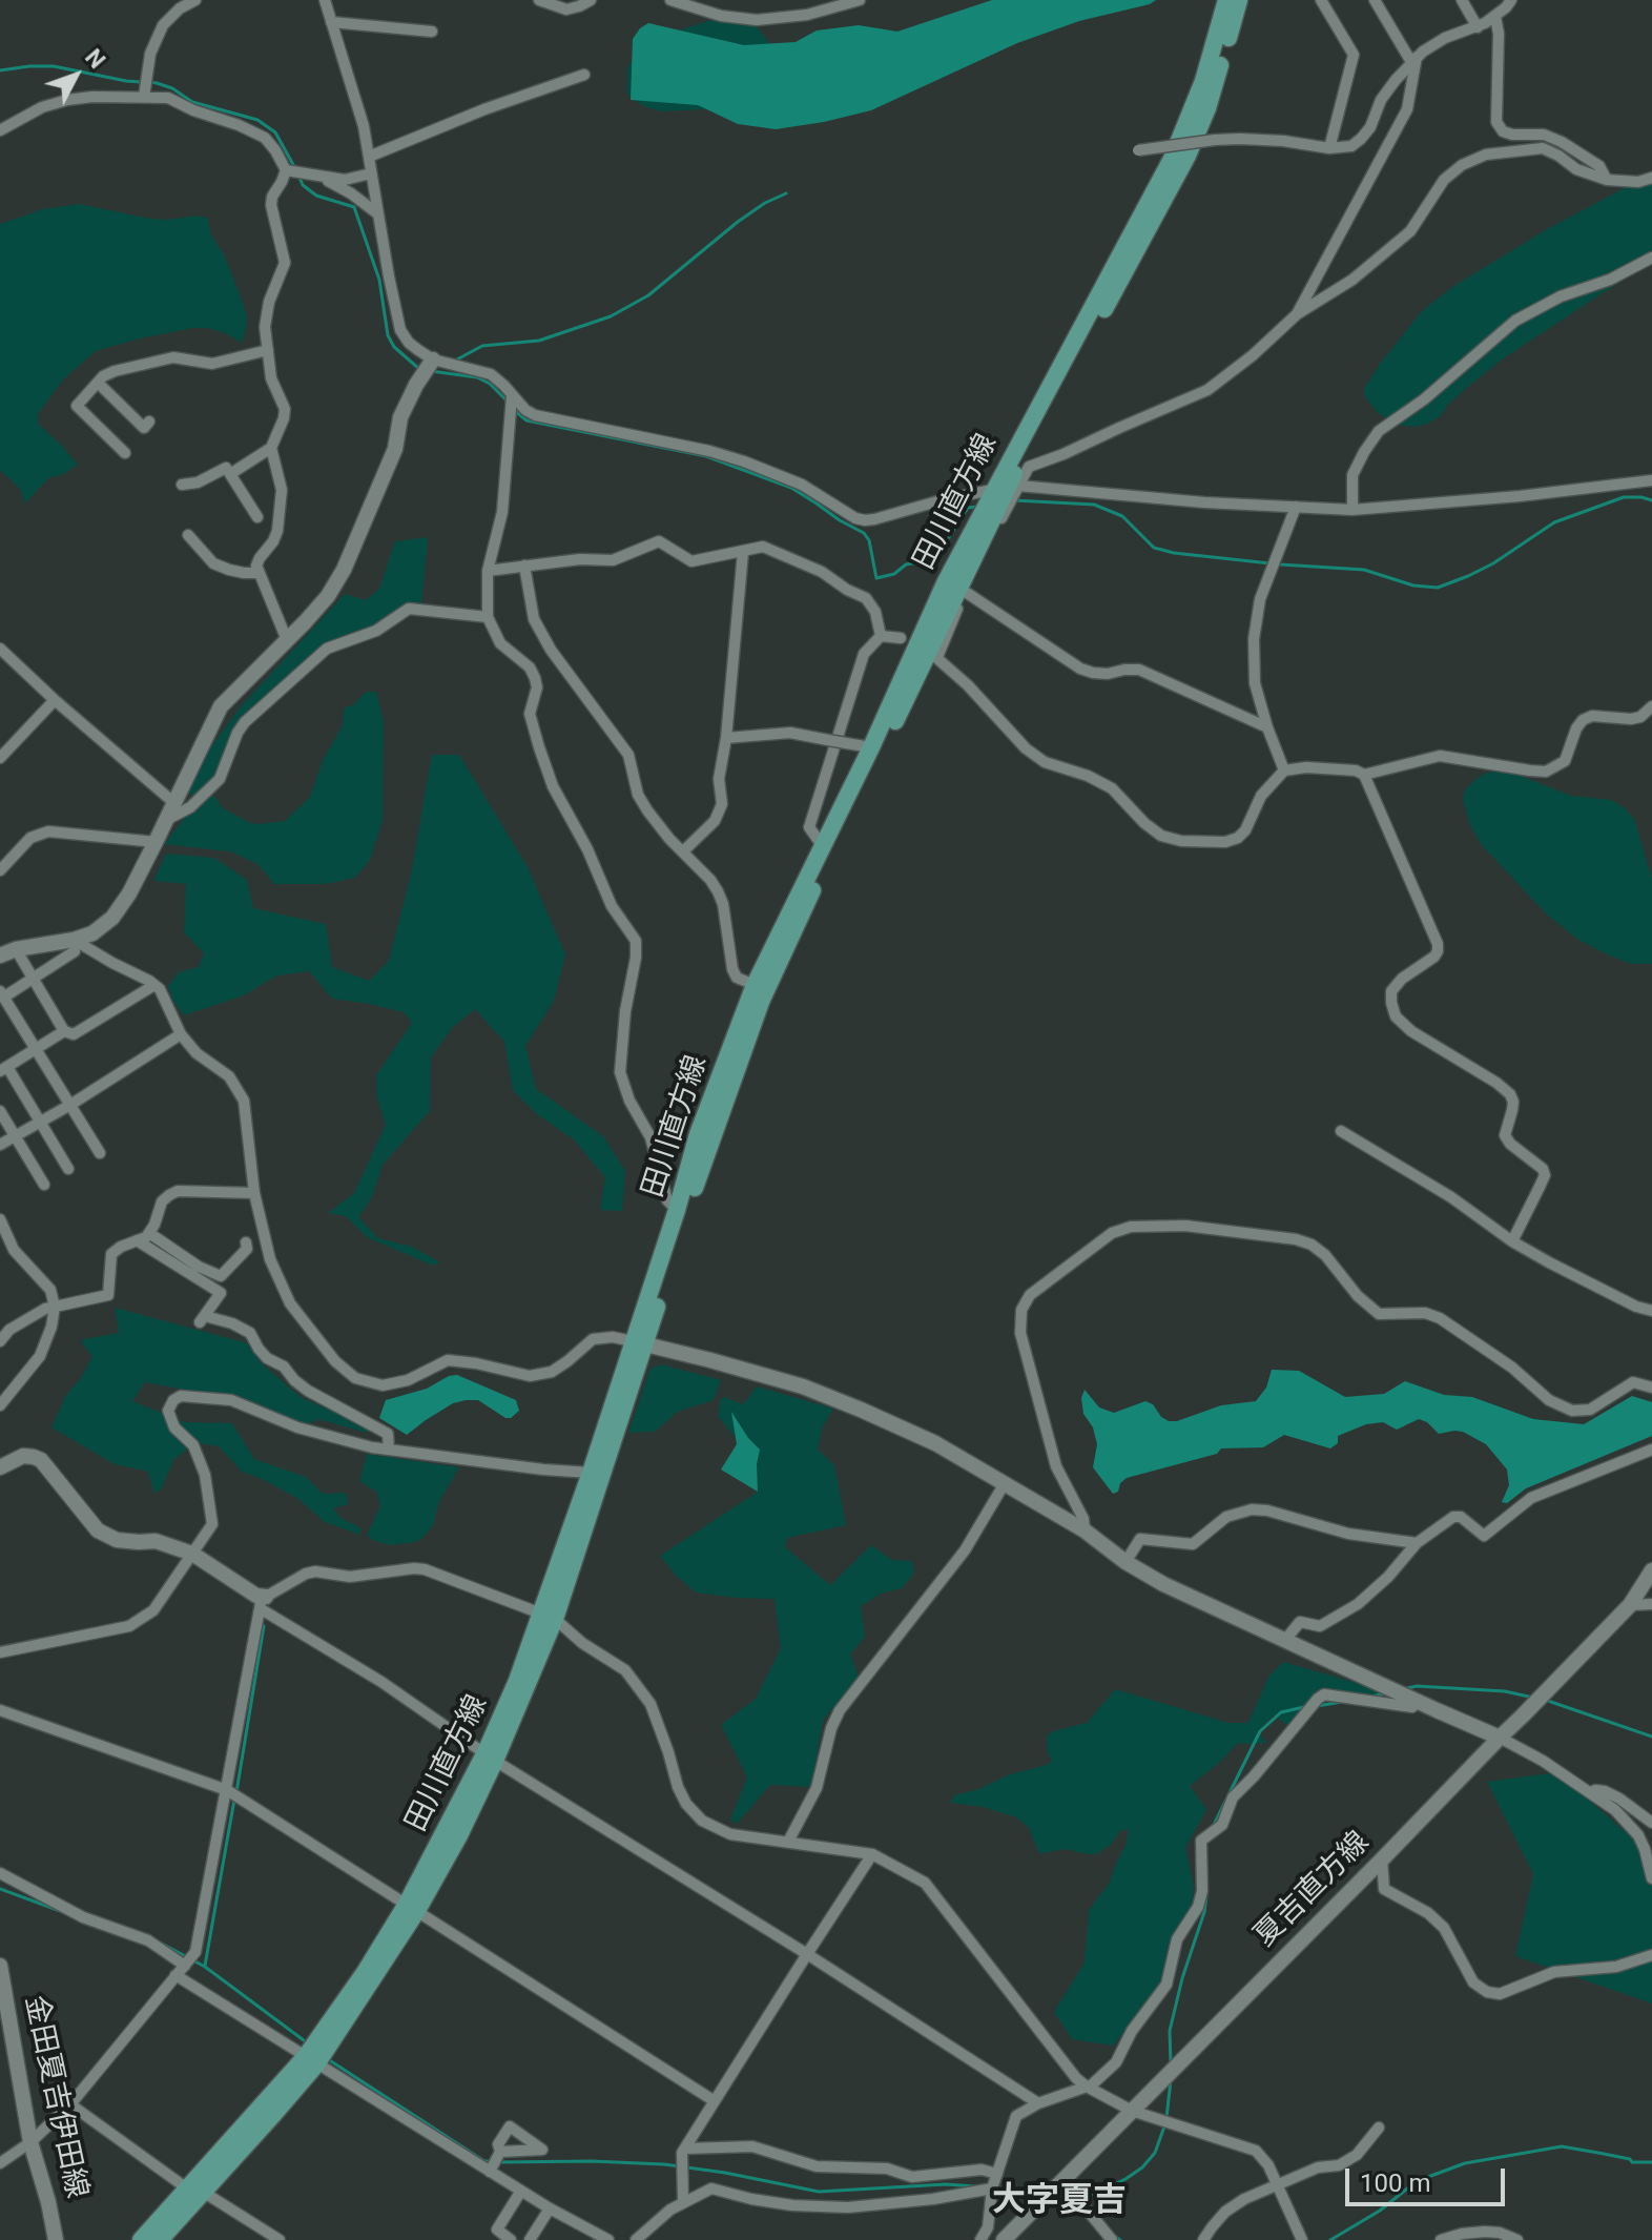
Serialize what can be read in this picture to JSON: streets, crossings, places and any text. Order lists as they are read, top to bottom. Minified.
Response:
{"streets":{"main road":["田川直方線"],"street":["夏吉直方線","金田夏吉伊田線"]},"districts":["大字夏吉"],"scale_bar":"100 m","north":"top right"}
